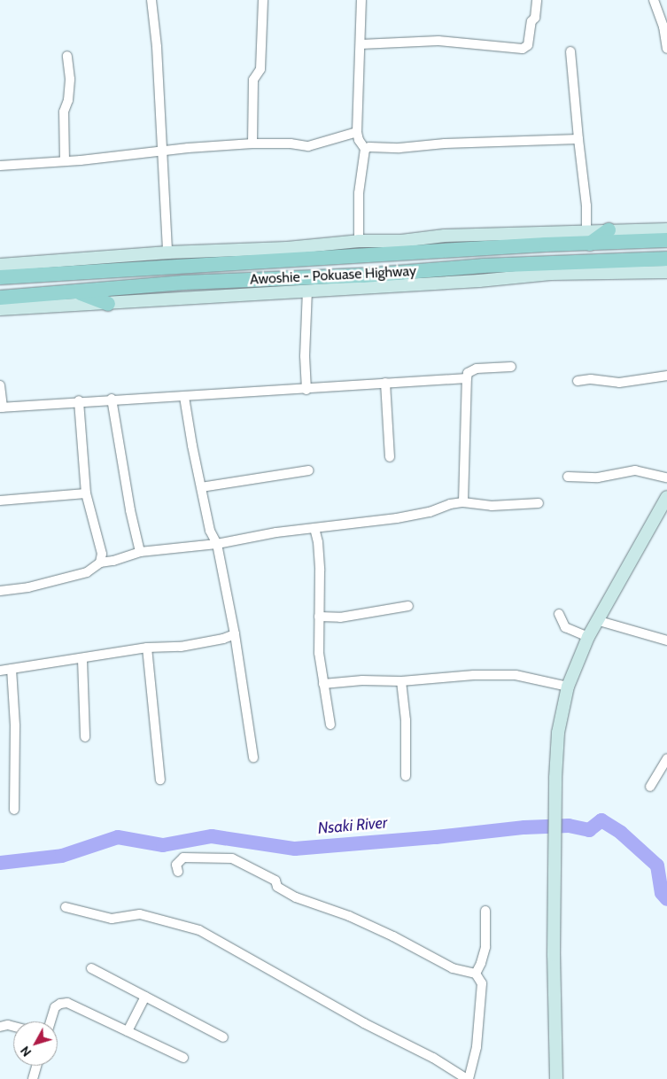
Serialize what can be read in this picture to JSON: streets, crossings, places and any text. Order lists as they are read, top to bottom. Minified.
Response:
{"streets":{"main road":["Awoshie - Pokuase Highway"]},"water":["Nsaki River"],"north":"bottom left"}
